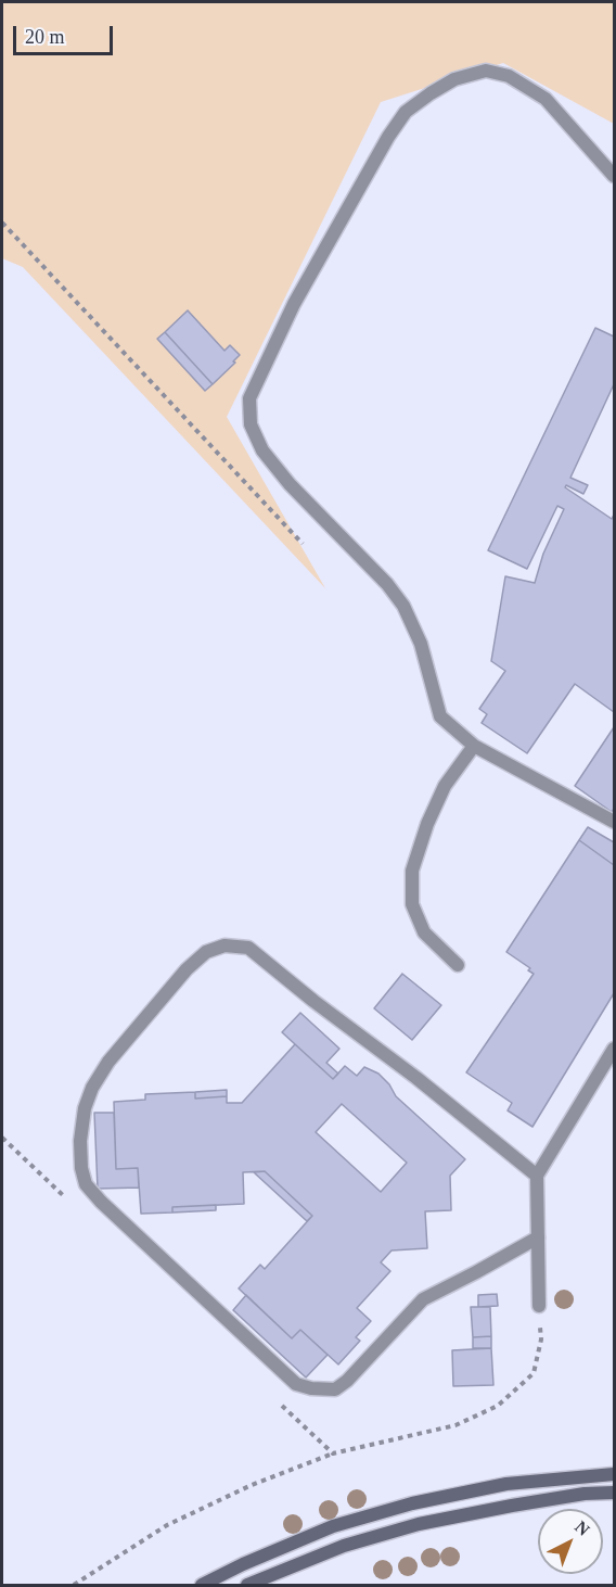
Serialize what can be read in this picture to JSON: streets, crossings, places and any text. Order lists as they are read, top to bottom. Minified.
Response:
{"scale_bar":"20 m","north":"top right"}
